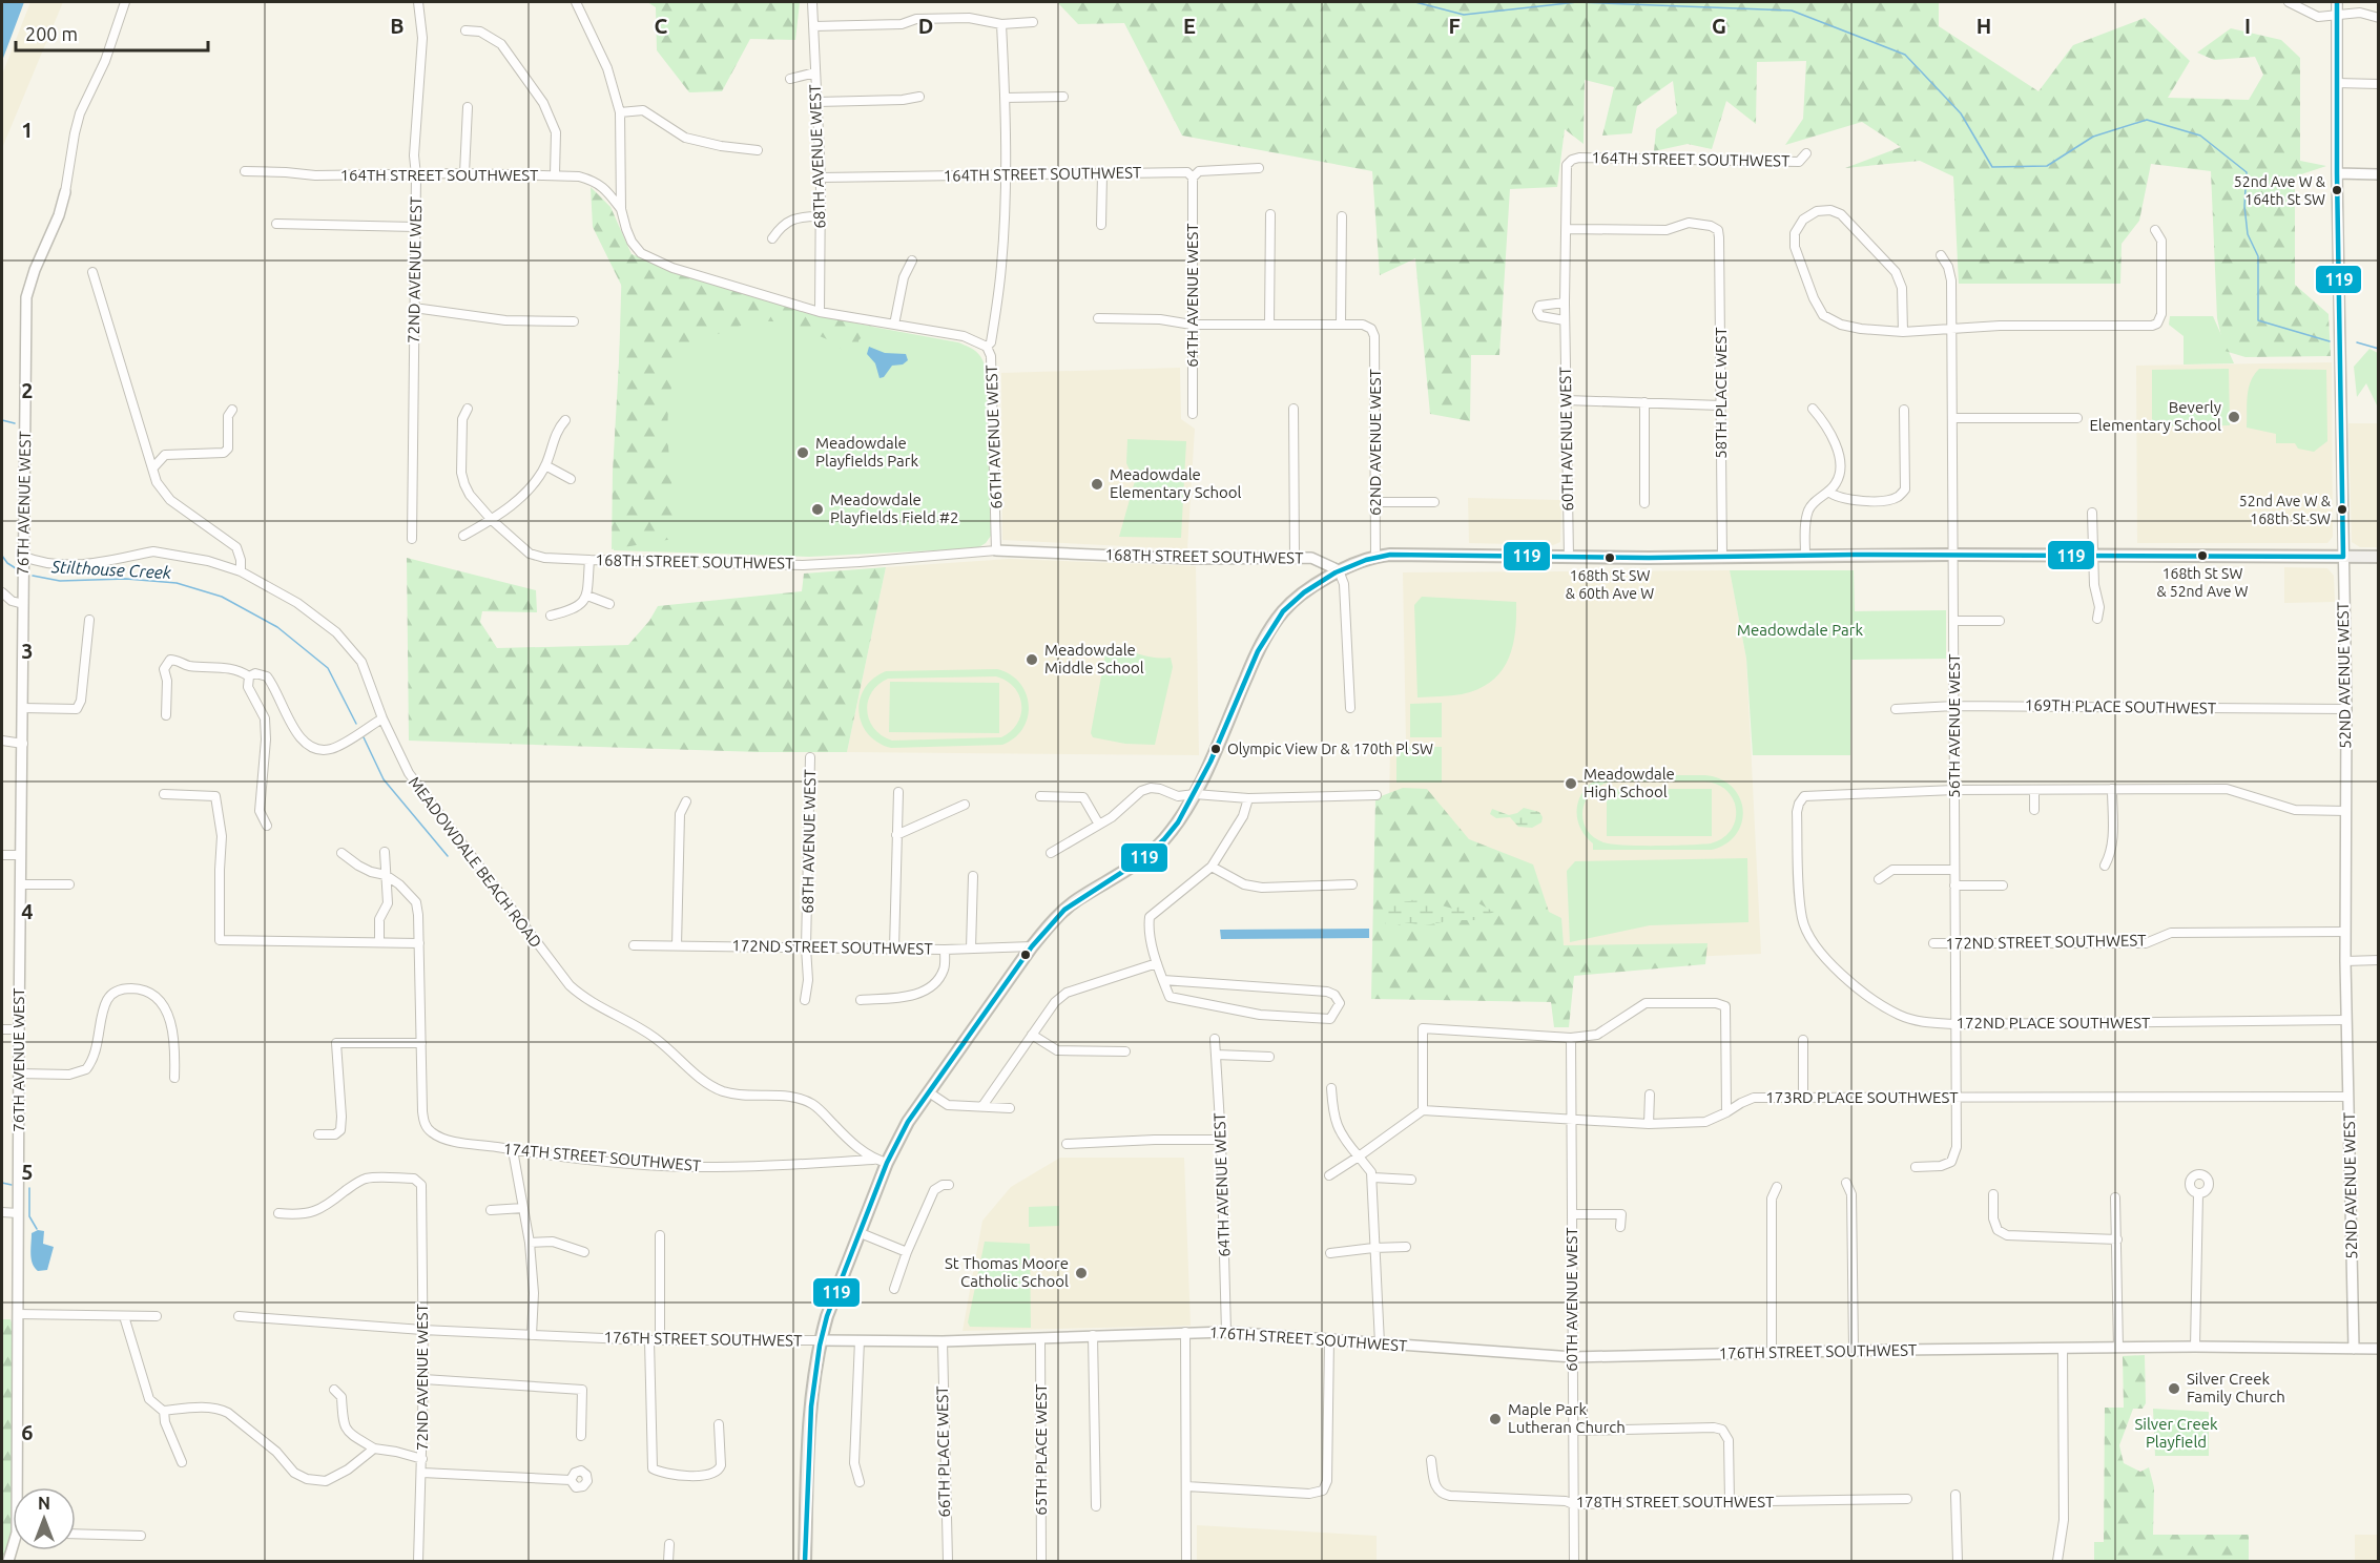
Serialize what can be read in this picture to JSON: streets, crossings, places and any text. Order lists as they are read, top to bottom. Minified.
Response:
{"streets":{"street":["68TH AVENUE WEST","164TH STREET SOUTHWEST","72ND AVENUE WEST","64TH AVENUE WEST","58TH PLACE WEST","66TH AVENUE WEST","60TH AVENUE WEST","62ND AVENUE WEST","76TH AVENUE WEST","168TH STREET SOUTHWEST","52ND AVENUE WEST","169TH PLACE SOUTHWEST","56TH AVENUE WEST","MEADOWDALE BEACH ROAD","172ND STREET SOUTHWEST","172ND PLACE SOUTHWEST","173RD PLACE SOUTHWEST","174TH STREET SOUTHWEST","176TH STREET SOUTHWEST","65TH PLACE WEST","66TH PLACE WEST","178TH STREET SOUTHWEST"]},"crossings":[["68TH AVENUE WEST","164TH STREET SOUTHWEST"],["68TH AVENUE WEST","172ND STREET SOUTHWEST"],["164TH STREET SOUTHWEST","72ND AVENUE WEST"],["164TH STREET SOUTHWEST","64TH AVENUE WEST"],["164TH STREET SOUTHWEST","66TH AVENUE WEST"],["164TH STREET SOUTHWEST","60TH AVENUE WEST"],["72ND AVENUE WEST","176TH STREET SOUTHWEST"],["64TH AVENUE WEST","176TH STREET SOUTHWEST"],["58TH PLACE WEST","60TH AVENUE WEST"],["66TH AVENUE WEST","168TH STREET SOUTHWEST"],["60TH AVENUE WEST","173RD PLACE SOUTHWEST"],["60TH AVENUE WEST","176TH STREET SOUTHWEST"],["60TH AVENUE WEST","178TH STREET SOUTHWEST"],["76TH AVENUE WEST","MEADOWDALE BEACH ROAD"],["52ND AVENUE WEST","169TH PLACE SOUTHWEST"],["52ND AVENUE WEST","172ND STREET SOUTHWEST"],["52ND AVENUE WEST","172ND PLACE SOUTHWEST"],["52ND AVENUE WEST","173RD PLACE SOUTHWEST"],["52ND AVENUE WEST","176TH STREET SOUTHWEST"],["169TH PLACE SOUTHWEST","56TH AVENUE WEST"],["56TH AVENUE WEST","172ND STREET SOUTHWEST"],["56TH AVENUE WEST","172ND PLACE SOUTHWEST"],["56TH AVENUE WEST","173RD PLACE SOUTHWEST"],["MEADOWDALE BEACH ROAD","174TH STREET SOUTHWEST"],["176TH STREET SOUTHWEST","65TH PLACE WEST"],["176TH STREET SOUTHWEST","66TH PLACE WEST"]],"water":["Stilthouse Creek"],"parks":["Meadowdale Park","Silver Creek Playfield"],"places":["52nd Ave W & 164th St SW","Beverly Elementary School","Meadowdale Playfields Park","Meadowdale Elementary School","Meadowdale Playfields Field #2","52nd Ave W & 168th St SW","168th St SW & 52nd Ave W","168th St SW & 60th Ave W","Meadowdale Middle School","Olympic View Dr & 170th Pl SW","Meadowdale High School","St Thomas Moore Catholic School","Silver Creek Family Church","Maple Park Lutheran Church"],"lines":["transit line 119"],"scale_bar":"200 m","north":"top","grid":{"columns":["B","C","D","E","F","G","H","I"],"rows":["1","2","3","4","5","6"]}}
